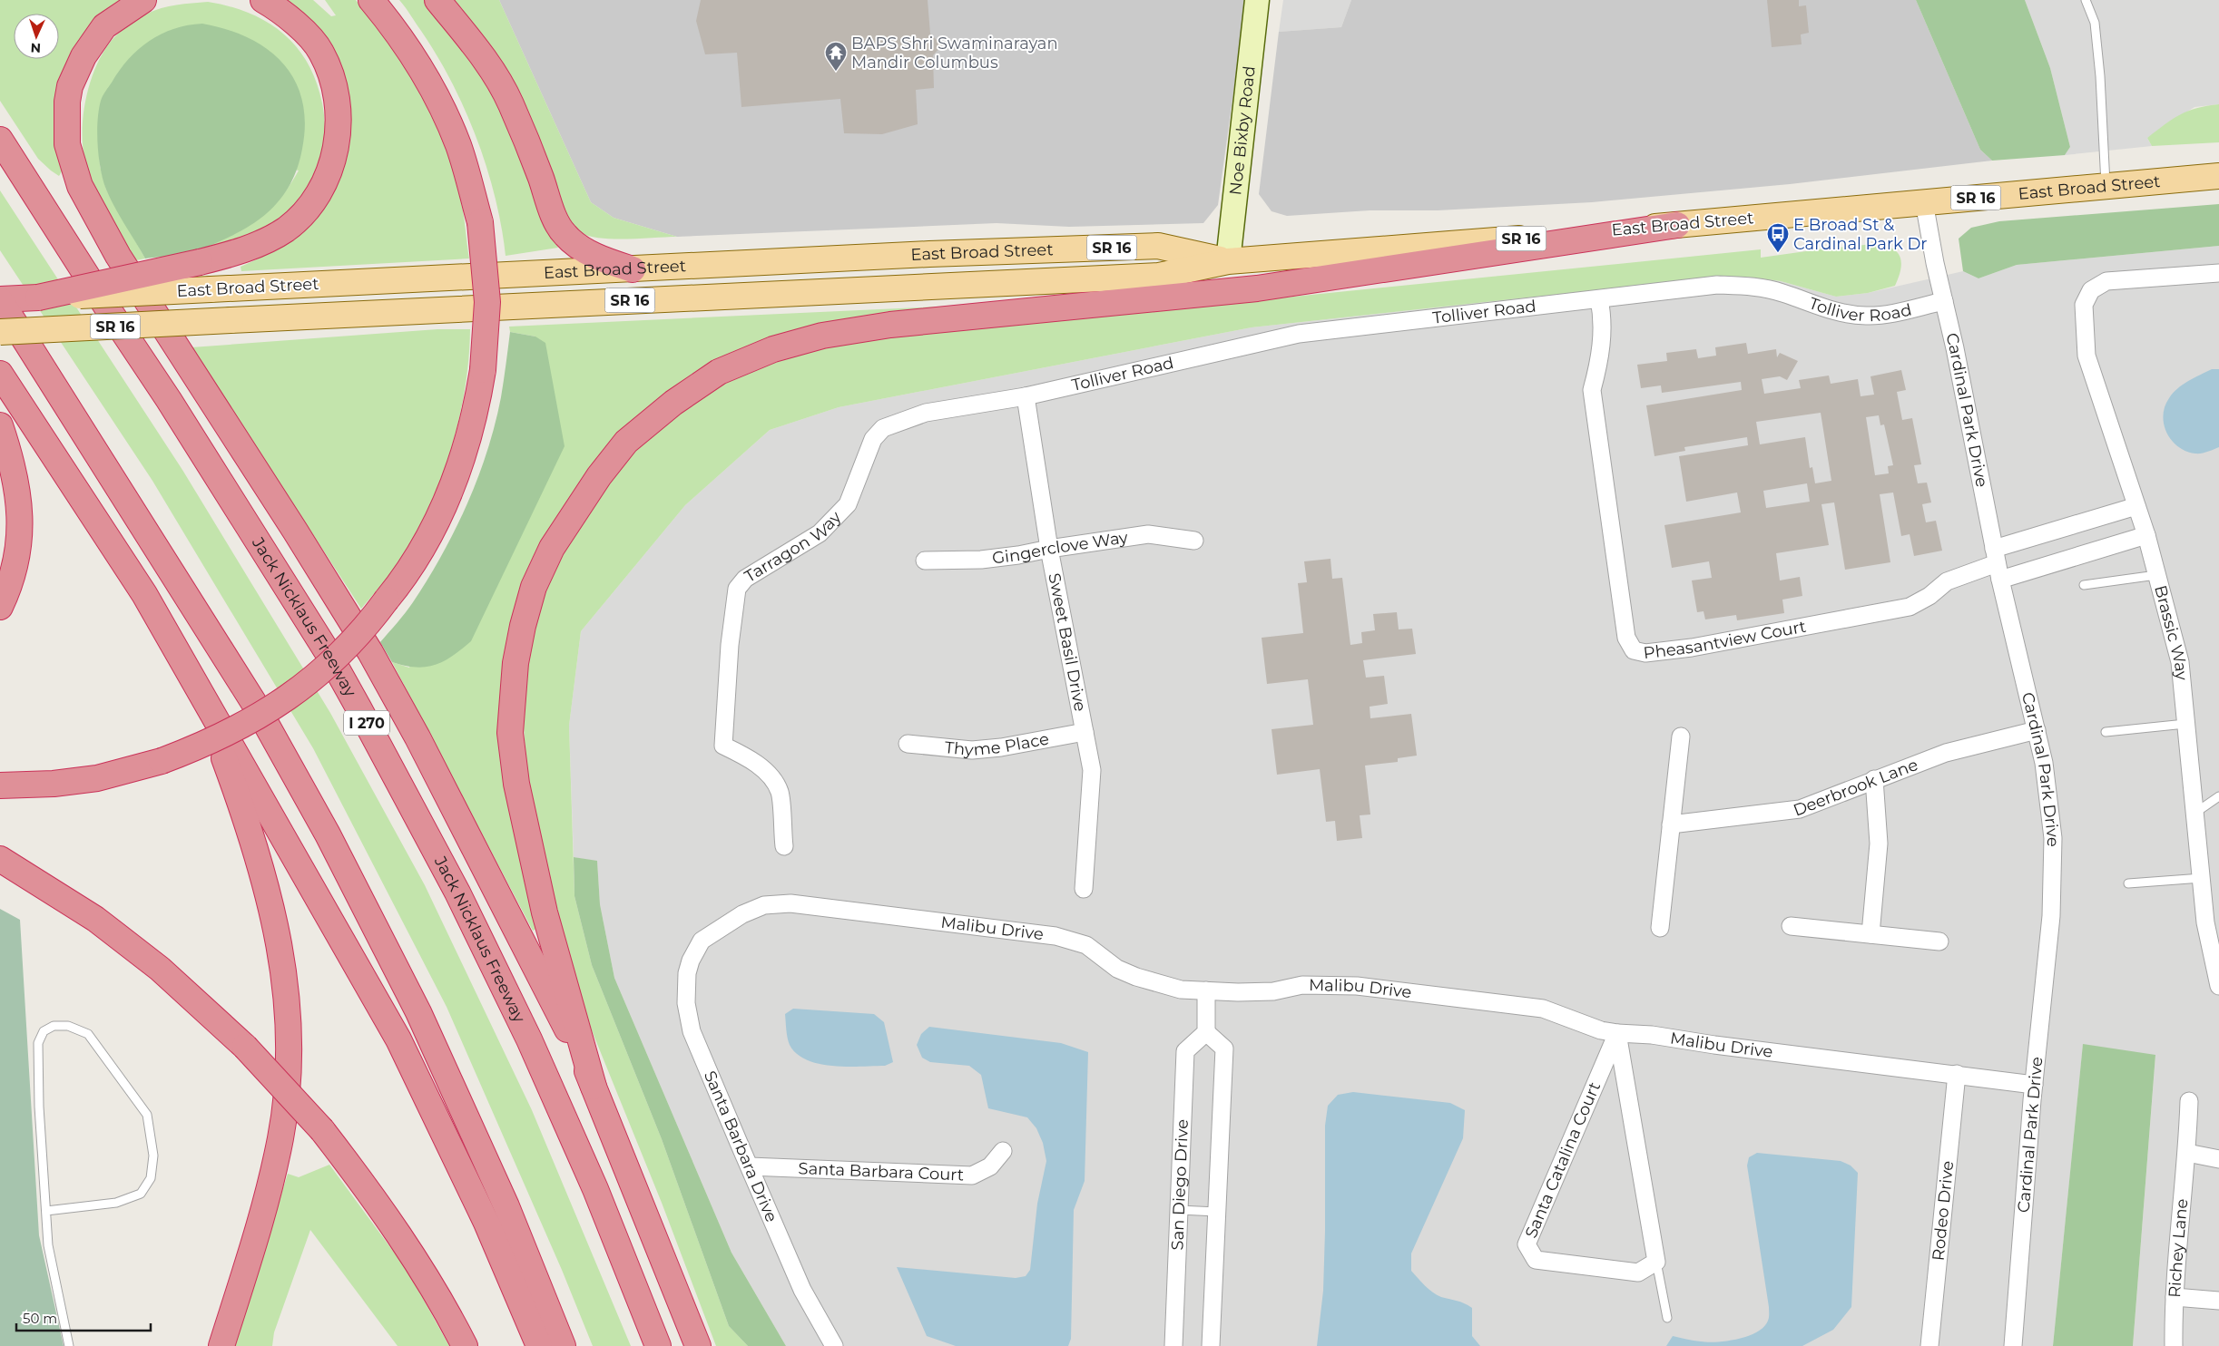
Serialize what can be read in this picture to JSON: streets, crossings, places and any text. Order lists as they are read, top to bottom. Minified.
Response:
{"streets":{"highway":["East Broad Street","SR 16","Jack Nicklaus Freeway","I 270"],"street":["Noe Bixby Road","Tolliver Road","Cardinal Park Drive","Tarragon Way","Gingerclove Way","Brassic Way","Pheasantview Court","Sweet Basil Drive","Thyme Place","Deerbrook Lane","Malibu Drive","Santa Barbara Drive","Santa Catalina Court","Santa Barbara Court","San Diego Drive","Rodeo Drive","Richey Lane"]},"crossings":[["Noe Bixby Road","East Broad Street"],["East Broad Street","Cardinal Park Drive"],["Tolliver Road","Cardinal Park Drive"],["Tolliver Road","Tarragon Way"],["Tolliver Road","Pheasantview Court"],["Tolliver Road","Sweet Basil Drive"],["Cardinal Park Drive","Pheasantview Court"],["Cardinal Park Drive","Deerbrook Lane"],["Cardinal Park Drive","Malibu Drive"],["Tarragon Way","Sweet Basil Drive"],["Gingerclove Way","Sweet Basil Drive"],["Sweet Basil Drive","Thyme Place"],["Malibu Drive","Santa Barbara Drive"],["Malibu Drive","Santa Catalina Court"],["Malibu Drive","Rodeo Drive"],["Santa Barbara Drive","Santa Barbara Court"]],"places":{"temple":["BAPS Shri Swaminarayan Mandir Columbus"],"bus stop":["E Broad St & Cardinal Park Dr"]},"scale_bar":"50 m","north":"bottom"}
